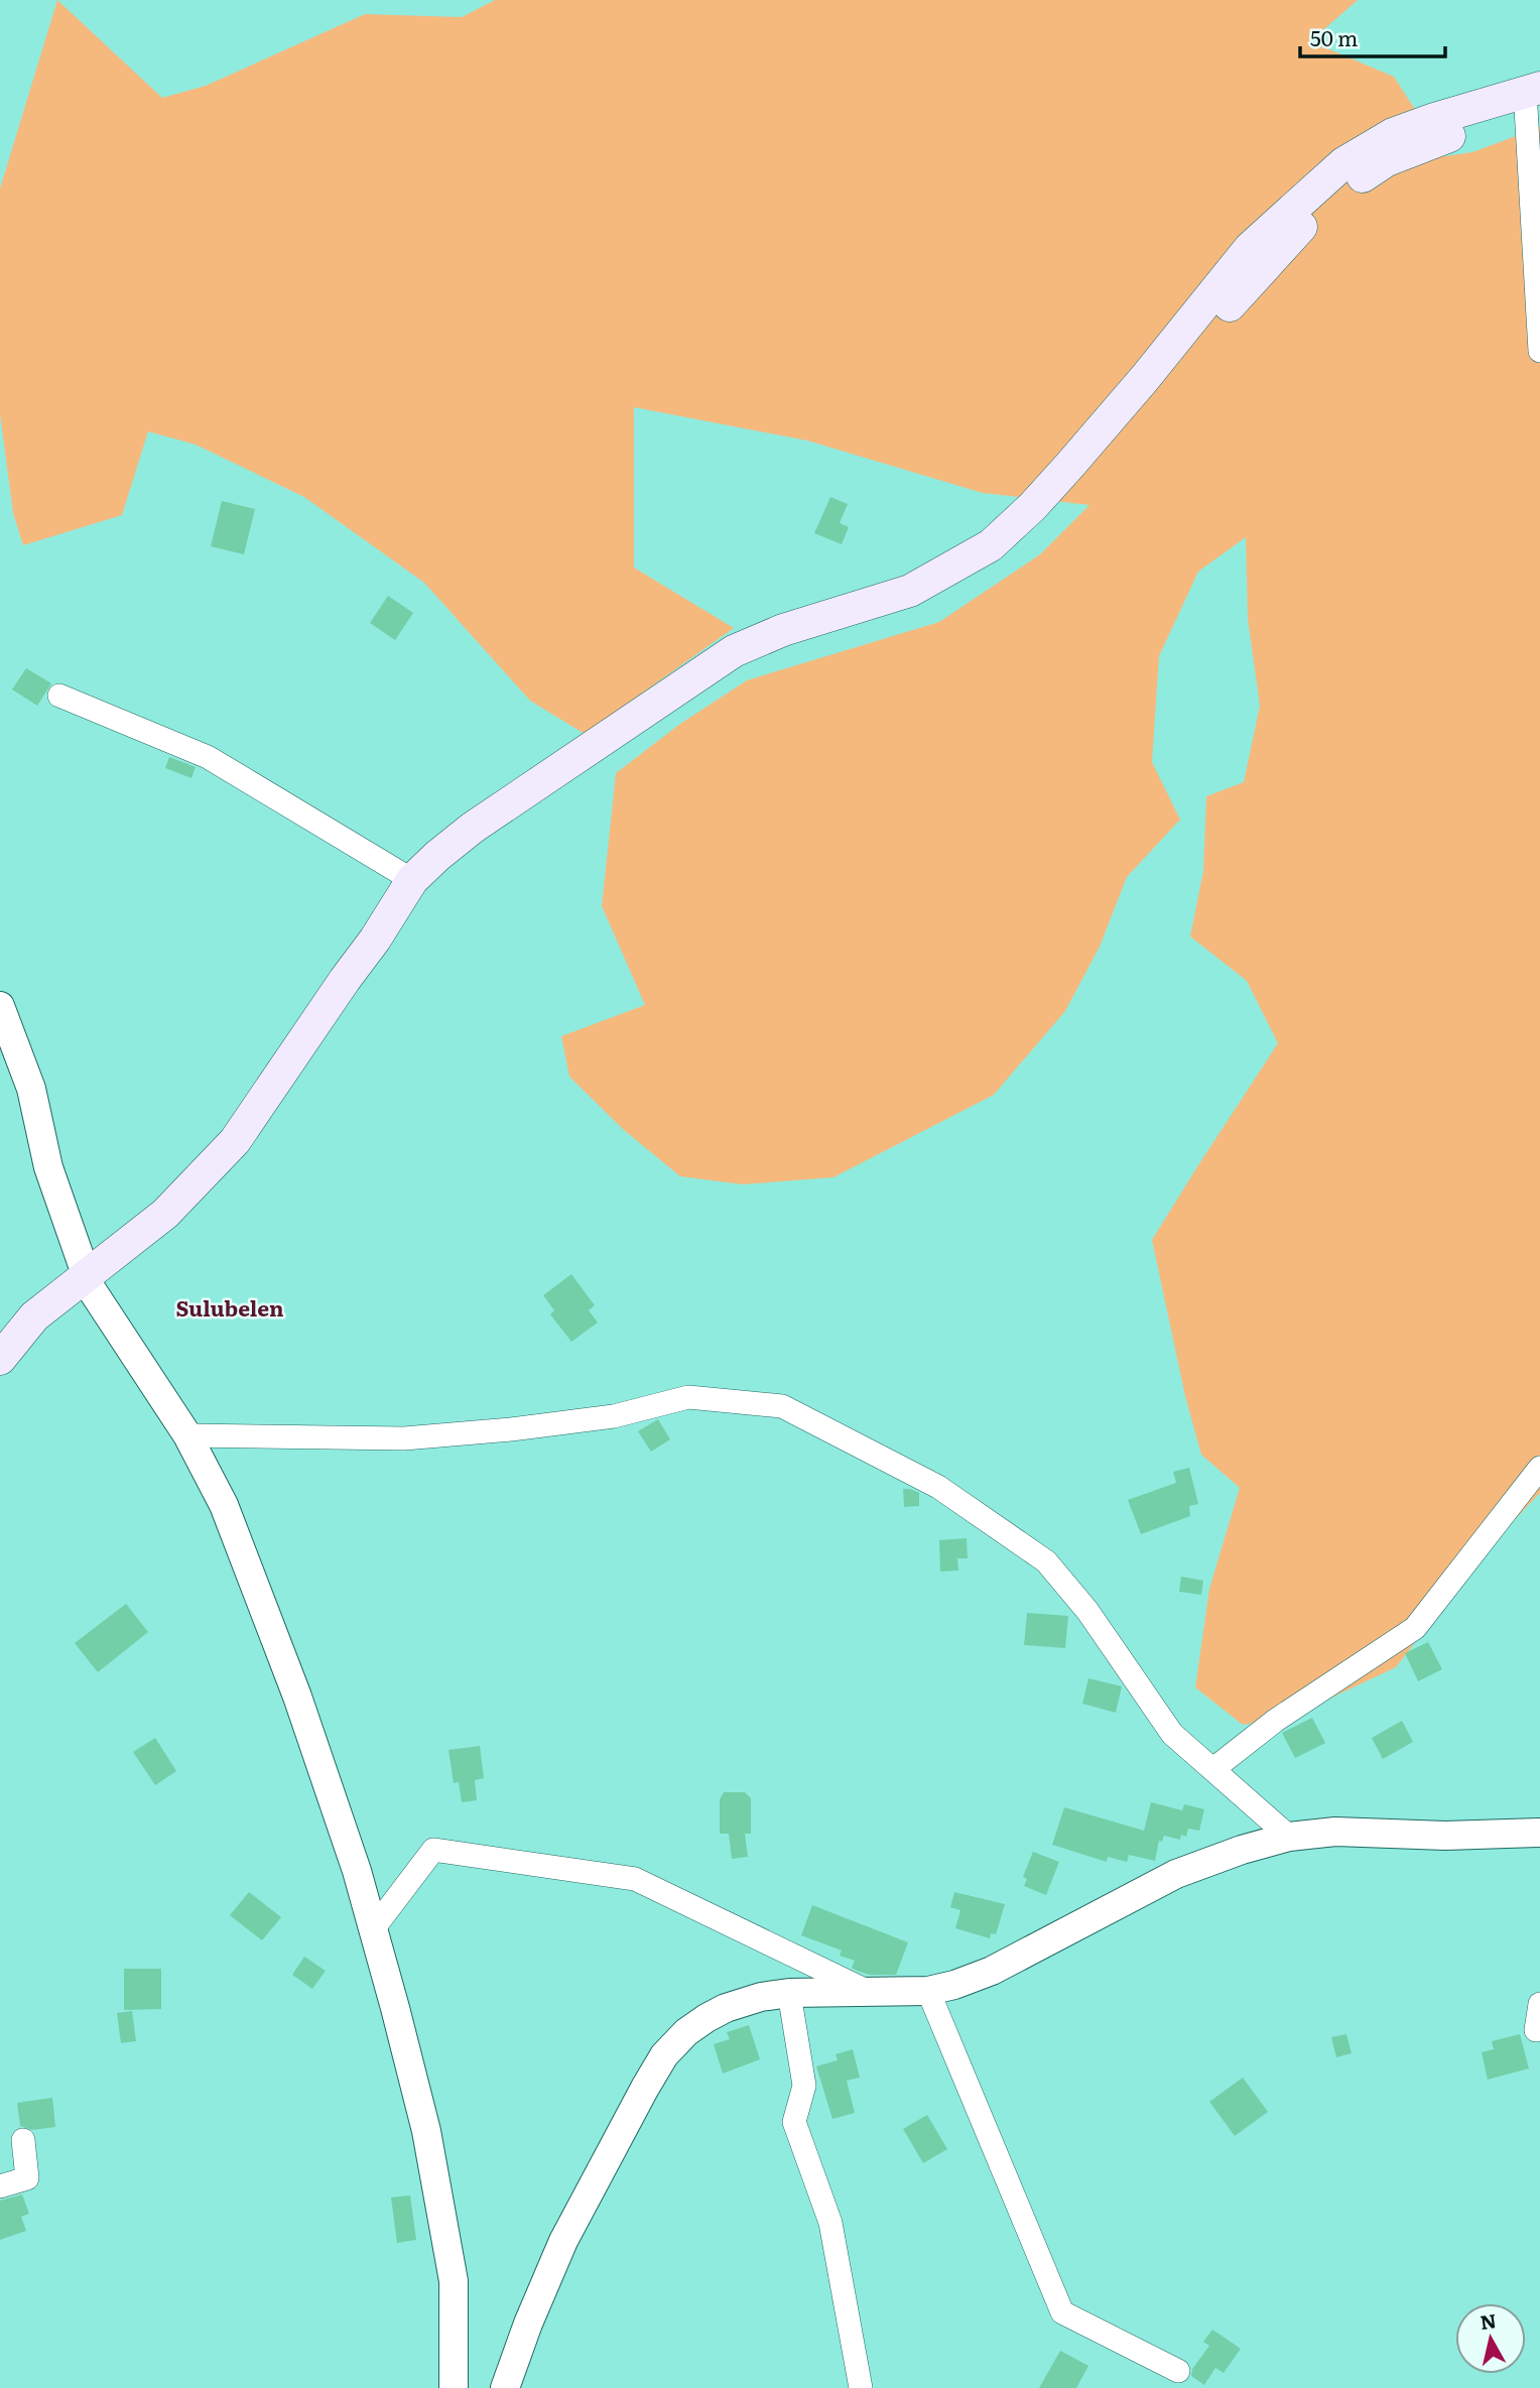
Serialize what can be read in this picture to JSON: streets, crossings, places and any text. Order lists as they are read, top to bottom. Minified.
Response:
{"districts":["Sulubelen"],"scale_bar":"50 m","north":"top"}
